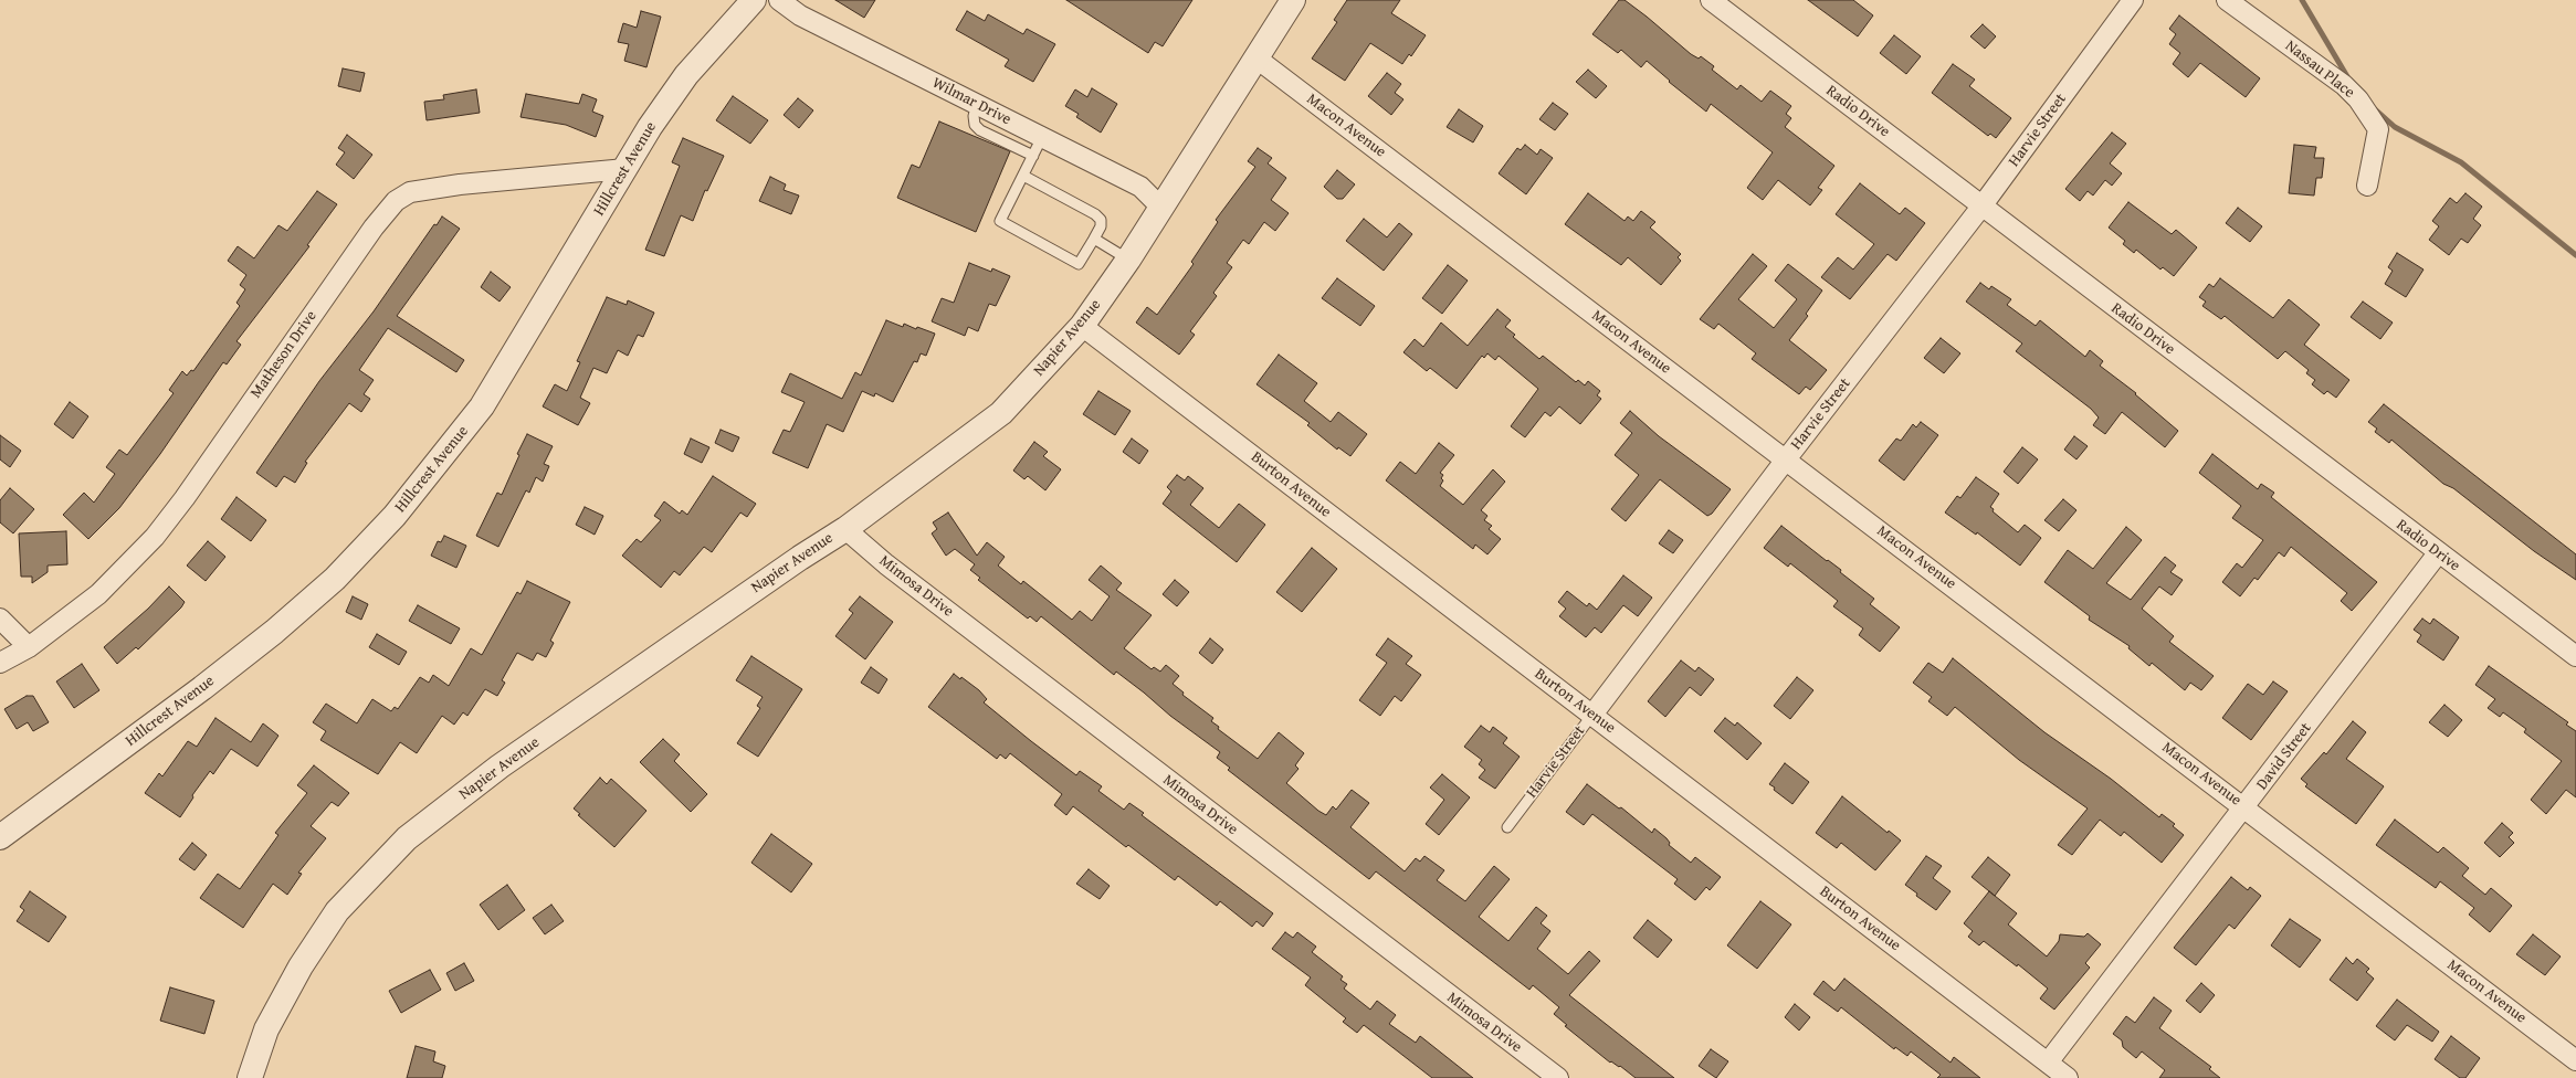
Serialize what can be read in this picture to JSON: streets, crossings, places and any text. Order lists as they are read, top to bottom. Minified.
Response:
{"streets":{"street":["Nassau Place","Wilmar Drive","Radio Drive","Macon Avenue","Harvie Street","Hillcrest Avenue","Napier Avenue","Matheson Drive","Burton Avenue","Mimosa Drive","David Street"]},"crossings":[["Wilmar Drive","Napier Avenue"],["Radio Drive","Harvie Street"],["Radio Drive","David Street"],["Macon Avenue","Harvie Street"],["Macon Avenue","Napier Avenue"],["Macon Avenue","David Street"],["Harvie Street","Burton Avenue"],["Hillcrest Avenue","Matheson Drive"],["Napier Avenue","Burton Avenue"],["Napier Avenue","Mimosa Drive"],["Burton Avenue","David Street"]]}
